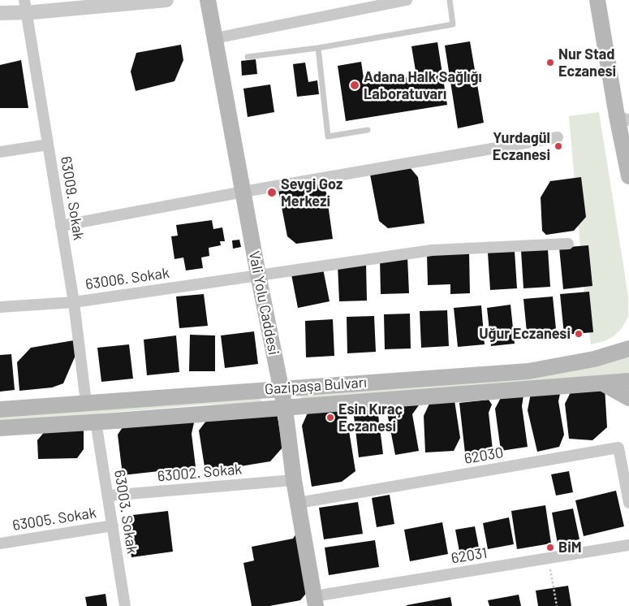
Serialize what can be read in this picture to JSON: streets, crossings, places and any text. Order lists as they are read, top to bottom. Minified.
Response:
{"streets":{"main road":["Vali Yolu Caddesi","Gazipaşa Bulvarı"],"street":["63009. Sokak","63006. Sokak","62030","63002. Sokak","63003. Sokak","63005. Sokak","62031"]},"crossings":[["63009. Sokak","63006. Sokak"],["63009. Sokak","Gazipaşa Bulvarı"],["63006. Sokak","Vali Yolu Caddesi"],["Vali Yolu Caddesi","Gazipaşa Bulvarı"],["Vali Yolu Caddesi","62030"],["Vali Yolu Caddesi","63002. Sokak"],["Vali Yolu Caddesi","62031"],["Gazipaşa Bulvarı","63003. Sokak"],["63002. Sokak","63003. Sokak"],["63003. Sokak","63005. Sokak"]],"places":["Nur Stad Eczanesi","Adana Halk Sağlığı Laboratuvarı","Yurdagül Eczanesi","Sevgi Goz Merkezi","Uğur Eczanesi","Esin Kıraç Eczanesi","BiM"]}
